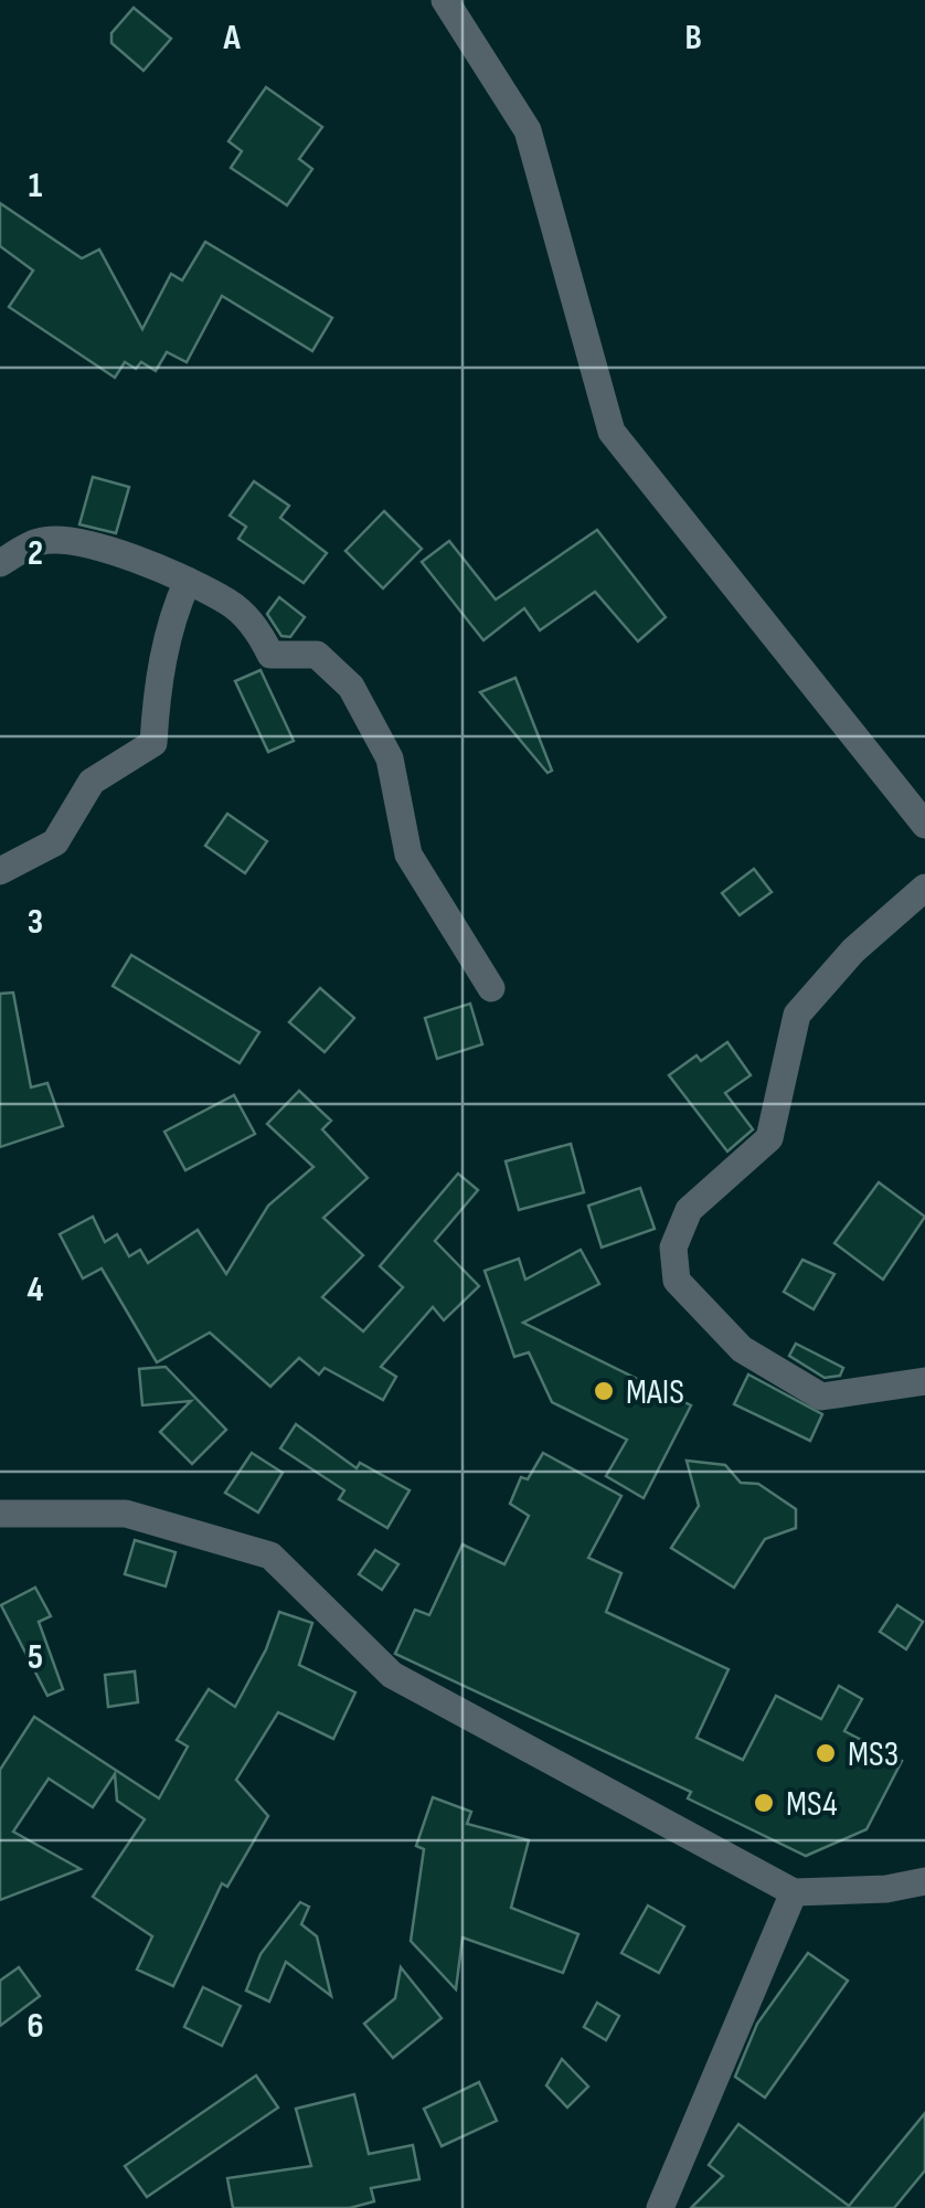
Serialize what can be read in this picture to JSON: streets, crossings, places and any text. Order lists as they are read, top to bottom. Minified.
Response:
{"places":["MAIS","MS3","MS4"],"grid":{"columns":["A","B"],"rows":["1","2","3","4","5","6"]}}
